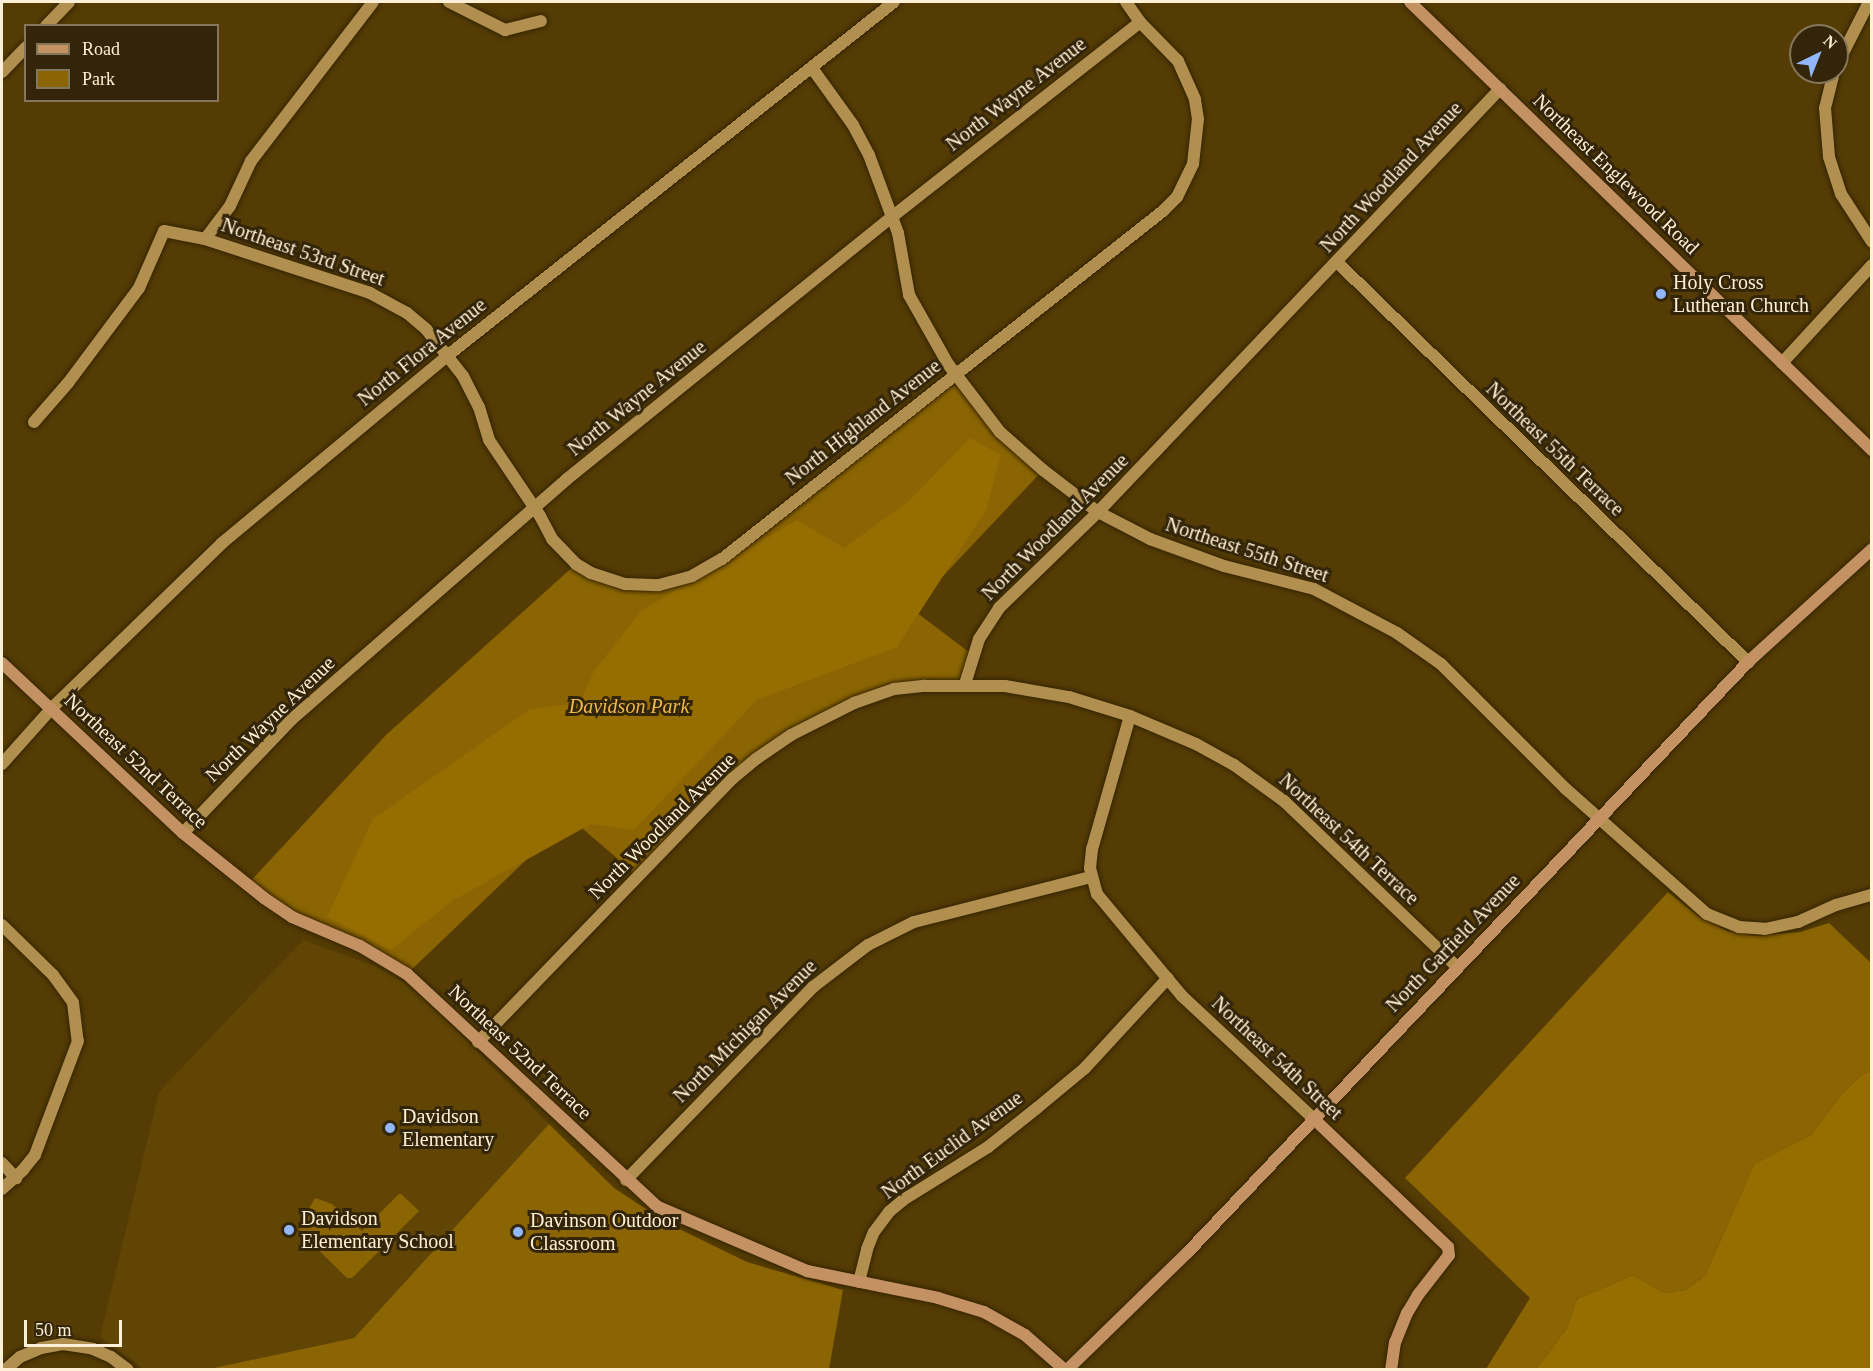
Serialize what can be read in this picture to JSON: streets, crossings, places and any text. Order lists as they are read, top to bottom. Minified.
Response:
{"streets":{"street":["North Wayne Avenue","Northeast Englewood Road","North Woodland Avenue","Northeast 53rd Street","North Flora Avenue","North Highland Avenue","Northeast 55th Terrace","Northeast 55th Street","Northeast 52nd Terrace","Northeast 54th Terrace","North Garfield Avenue","North Michigan Avenue","Northeast 54th Street","North Euclid Avenue"]},"crossings":[["North Wayne Avenue","Northeast 53rd Street"],["North Wayne Avenue","North Highland Avenue"],["North Wayne Avenue","Northeast 55th Street"],["North Wayne Avenue","Northeast 52nd Terrace"],["Northeast Englewood Road","North Woodland Avenue"],["North Woodland Avenue","Northeast 55th Terrace"],["North Woodland Avenue","Northeast 55th Street"],["North Woodland Avenue","Northeast 52nd Terrace"],["North Woodland Avenue","Northeast 54th Terrace"],["Northeast 53rd Street","North Flora Avenue"],["Northeast 53rd Street","North Highland Avenue"],["North Flora Avenue","Northeast 55th Street"],["North Flora Avenue","Northeast 52nd Terrace"],["North Highland Avenue","Northeast 55th Street"],["Northeast 55th Terrace","North Garfield Avenue"],["Northeast 55th Street","North Garfield Avenue"],["Northeast 52nd Terrace","North Garfield Avenue"],["Northeast 52nd Terrace","North Michigan Avenue"],["Northeast 52nd Terrace","North Euclid Avenue"],["Northeast 54th Terrace","North Garfield Avenue"],["North Garfield Avenue","Northeast 54th Street"],["North Michigan Avenue","Northeast 54th Street"],["Northeast 54th Street","North Euclid Avenue"]],"parks":["Davidson Park"],"places":["Holy Cross Lutheran Church","Davidson Elementary","Davidson Elementary School","Davinson Outdoor Classroom"],"legend":["Road","Park"],"scale_bar":"50 m","north":"top right"}
